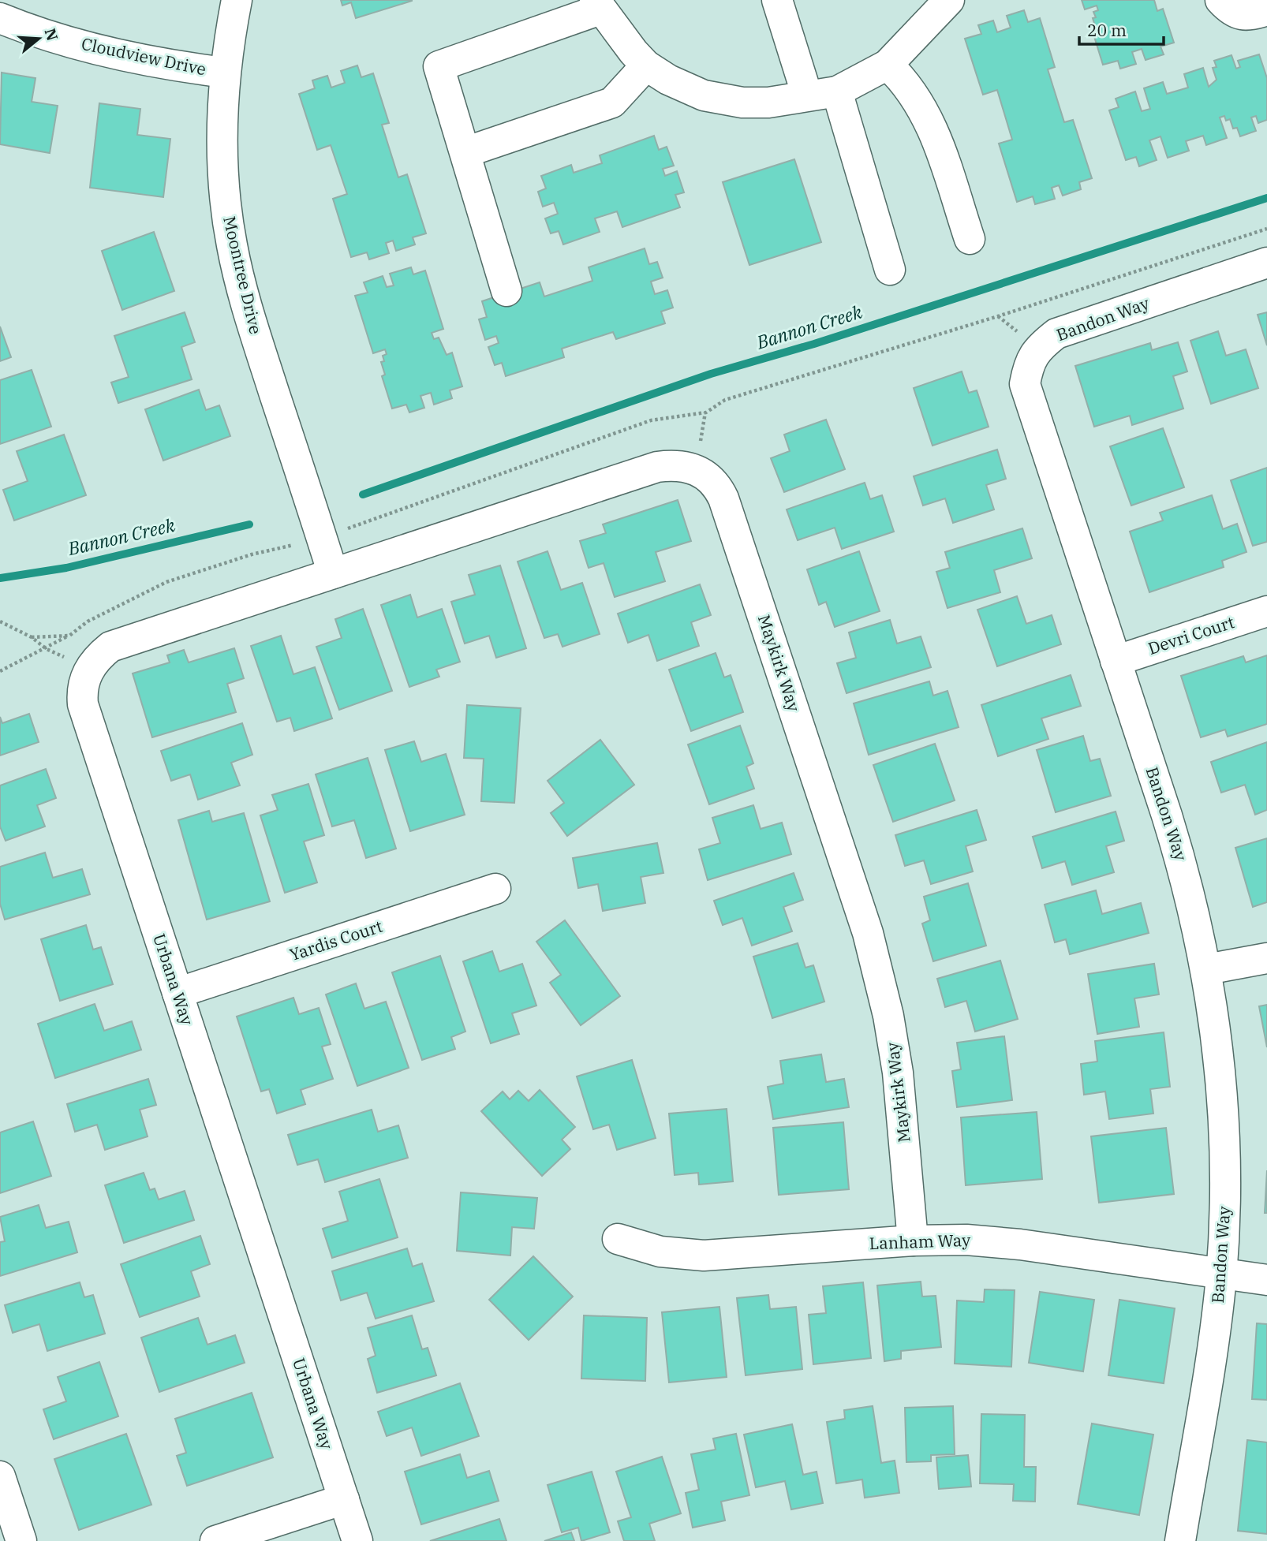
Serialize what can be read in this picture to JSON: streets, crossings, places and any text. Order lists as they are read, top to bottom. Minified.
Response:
{"streets":{"street":["Cloudview Drive","Moontree Drive","Bandon Way","Devri Court","Maykirk Way","Yardis Court","Urbana Way","Lanham Way"]},"crossings":[["Cloudview Drive","Moontree Drive"],["Moontree Drive","Maykirk Way"],["Bandon Way","Devri Court"],["Bandon Way","Lanham Way"],["Maykirk Way","Lanham Way"],["Yardis Court","Urbana Way"]],"water":["Bannon Creek"],"scale_bar":"20 m","north":"right"}
